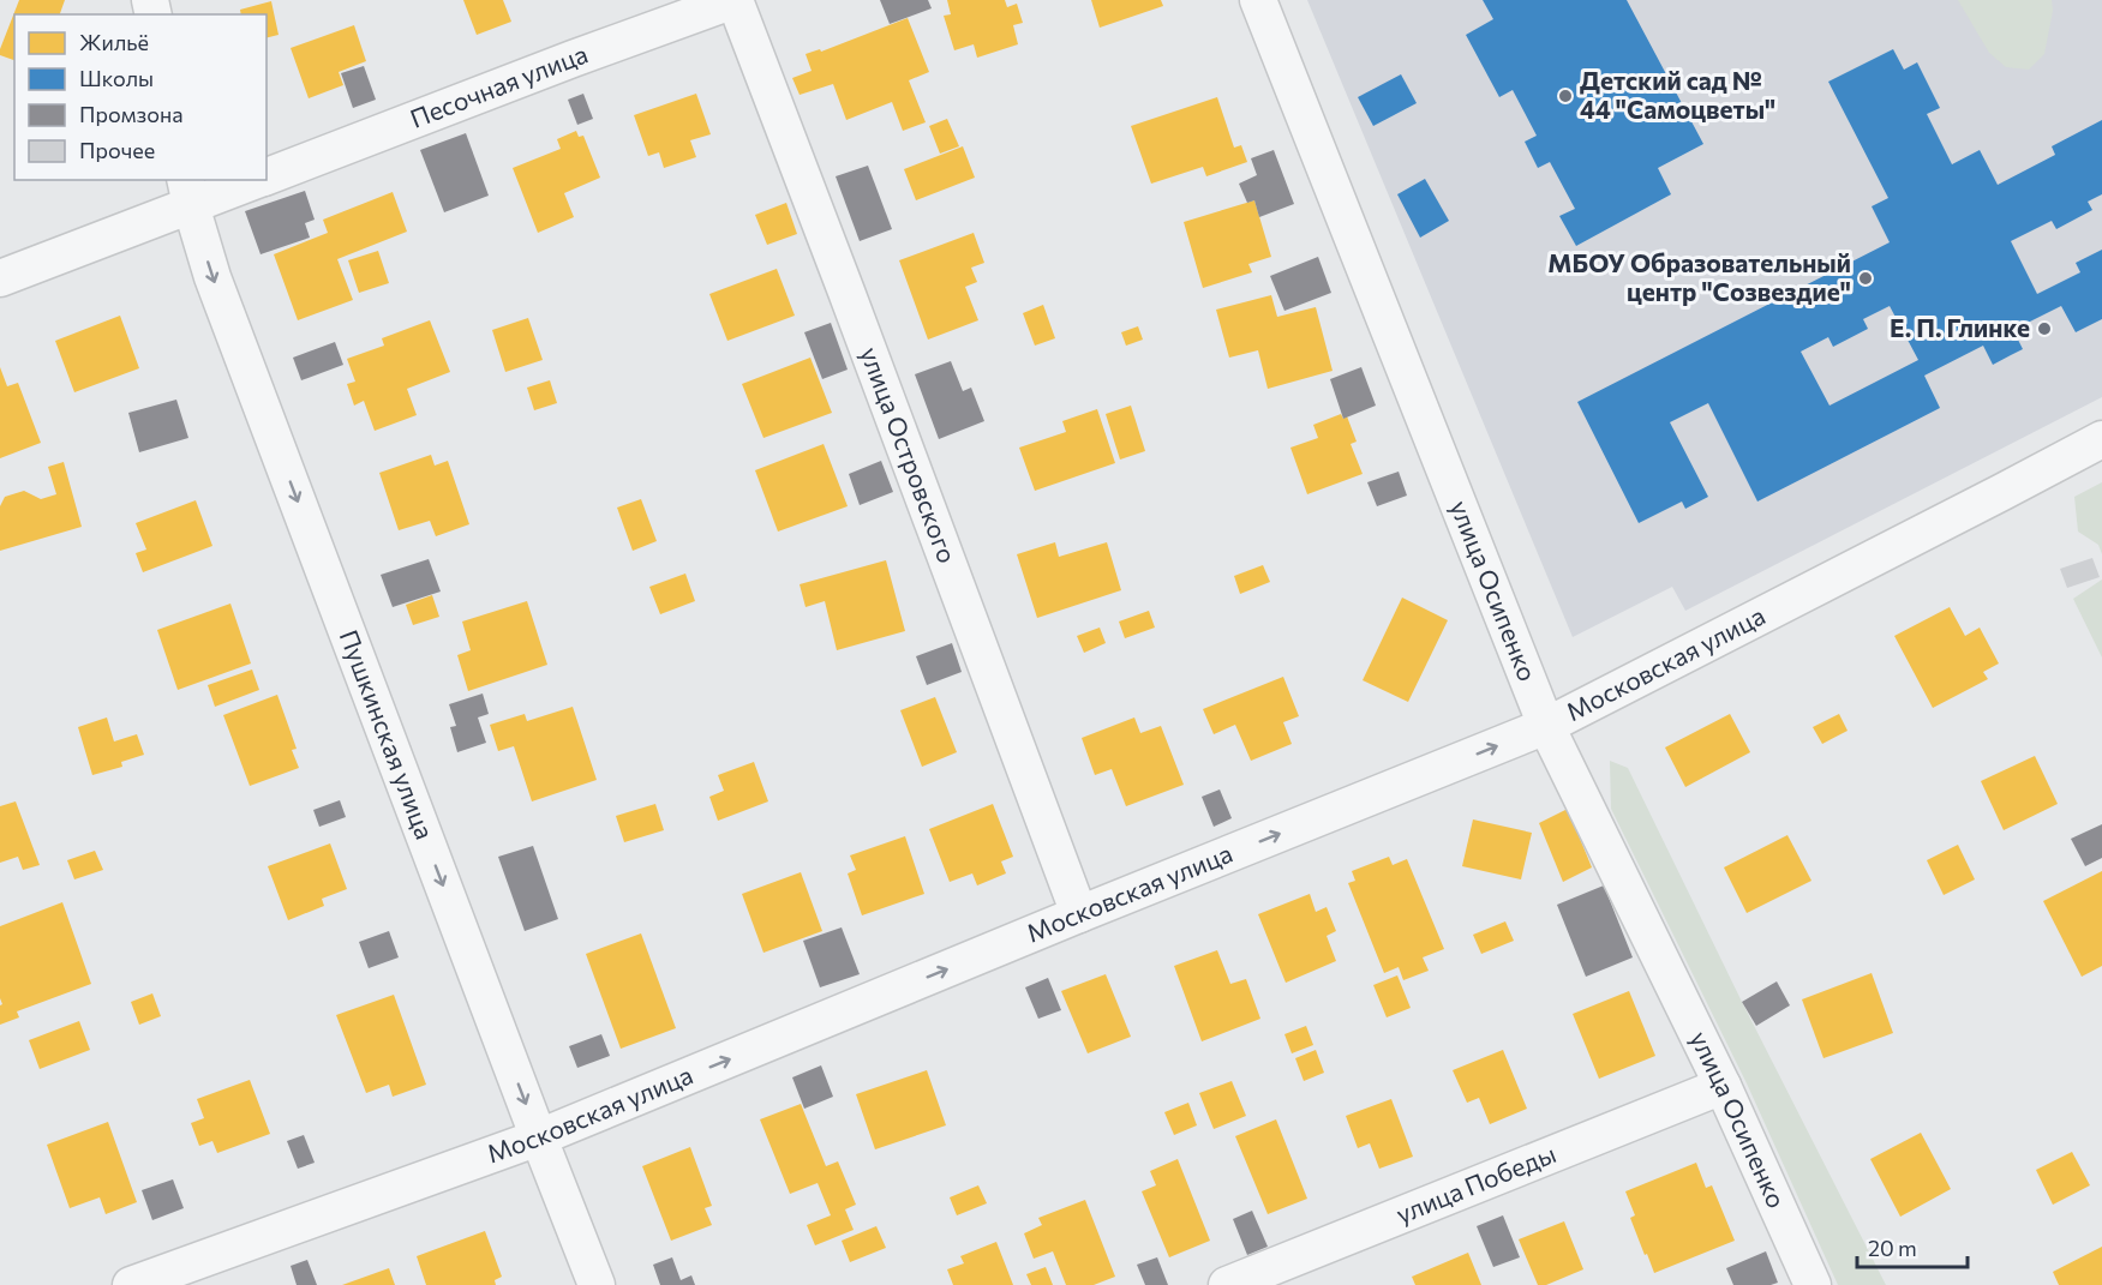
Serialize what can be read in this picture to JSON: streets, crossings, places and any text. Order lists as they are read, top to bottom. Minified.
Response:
{"streets":{"street":["Песочная улица","улица Островского","улица Осипенко","Московская улица","Пушкинская улица","улица Победы"]},"crossings":[["Песочная улица","улица Островского"],["Песочная улица","Пушкинская улица"],["улица Островского","Московская улица"],["улица Осипенко","Московская улица"],["улица Осипенко","улица Победы"],["Московская улица","Пушкинская улица"]],"one_way":["Московская улица","Пушкинская улица"],"places":["Детский сад № 44 \"Самоцветы\"","МБОУ Образовательный центр \"Созвездие\"","Е. П. Глинке"],"legend":["Жильё","Школы","Промзона","Прочее"],"scale_bar":"20 m"}
